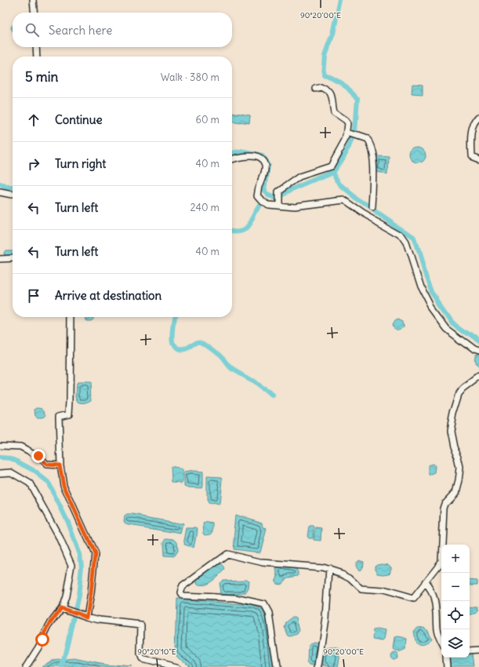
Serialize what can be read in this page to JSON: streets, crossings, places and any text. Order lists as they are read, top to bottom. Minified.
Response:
{"page":{"search":"Search here","heading":["5 min","Walk · 380 m"],"list":[["Continue","60 m"],["Turn right","40 m"],["Turn left","240 m"],["Turn left","40 m"],"Arrive at destination"],"map_buttons":["+","−"]},"coordinates":["90°20'00\"E","90°20'10\"E"]}
